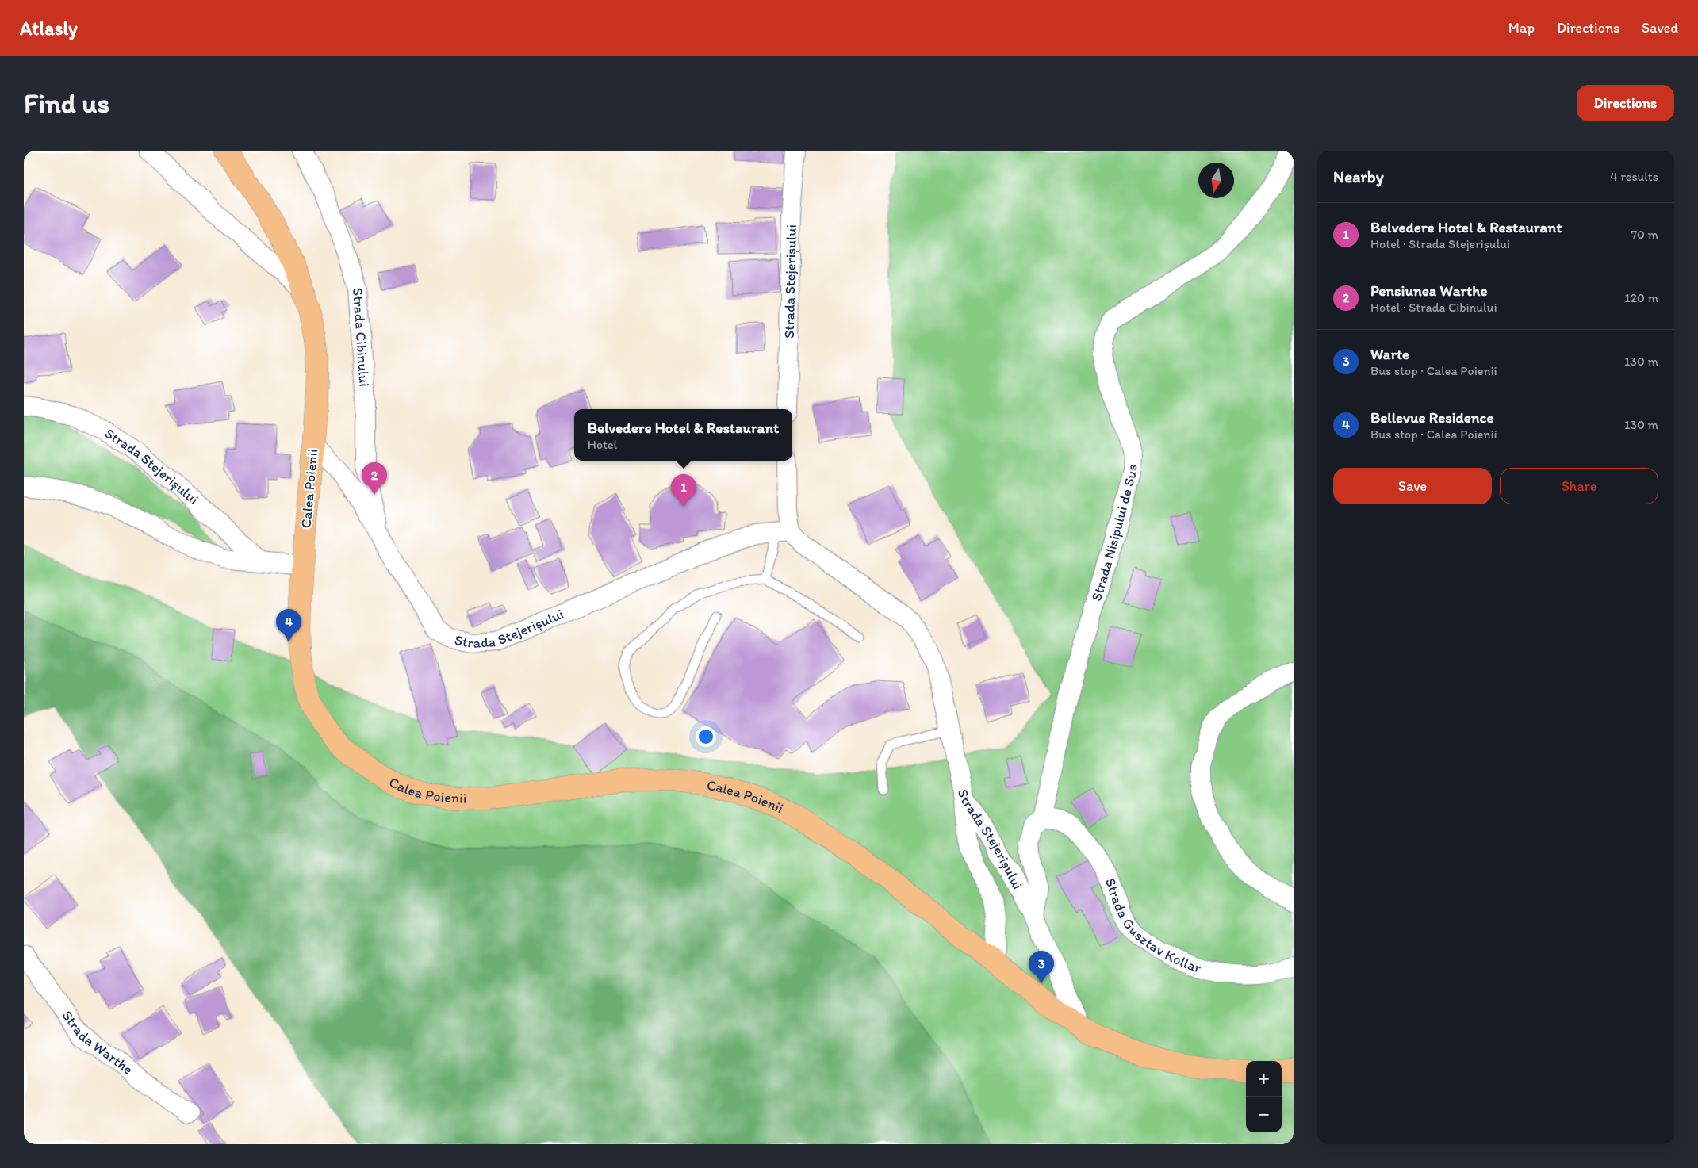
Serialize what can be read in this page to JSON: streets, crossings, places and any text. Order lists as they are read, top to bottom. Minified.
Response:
{"streets":{"main road":["Calea Poienii"],"street":["Strada Stejerișului","Strada Cibinului","Strada Nisipului de Sus","Strada Gusztav Kollar","Strada Warthe"]},"crossings":[["Strada Stejerișului","Strada Cibinului"],["Strada Stejerișului","Calea Poienii"],["Strada Stejerișului","Strada Nisipului de Sus"],["Strada Nisipului de Sus","Strada Gusztav Kollar"]],"north":"bottom","page":{"header":"Atlasly","nav":["Map","Directions","Saved"],"buttons":["Directions",["Save","Share"]],"title":"Find us","heading":["Nearby","4 results"],"list":[{"mark":"1","name":"Belvedere Hotel & Restaurant","note":"Hotel · Strada Stejerișului","value":"70 m"},{"mark":"2","name":"Pensiunea Warthe","note":"Hotel · Strada Cibinului","value":"120 m"},{"mark":"3","name":"Warte","note":"Bus stop · Calea Poienii","value":"130 m"},{"mark":"4","name":"Bellevue Residence","note":"Bus stop · Calea Poienii","value":"130 m"}],"popup":["Belvedere Hotel & Restaurant","Hotel"],"pins":["2","1","4","3"],"map_buttons":["+","−"]}}
